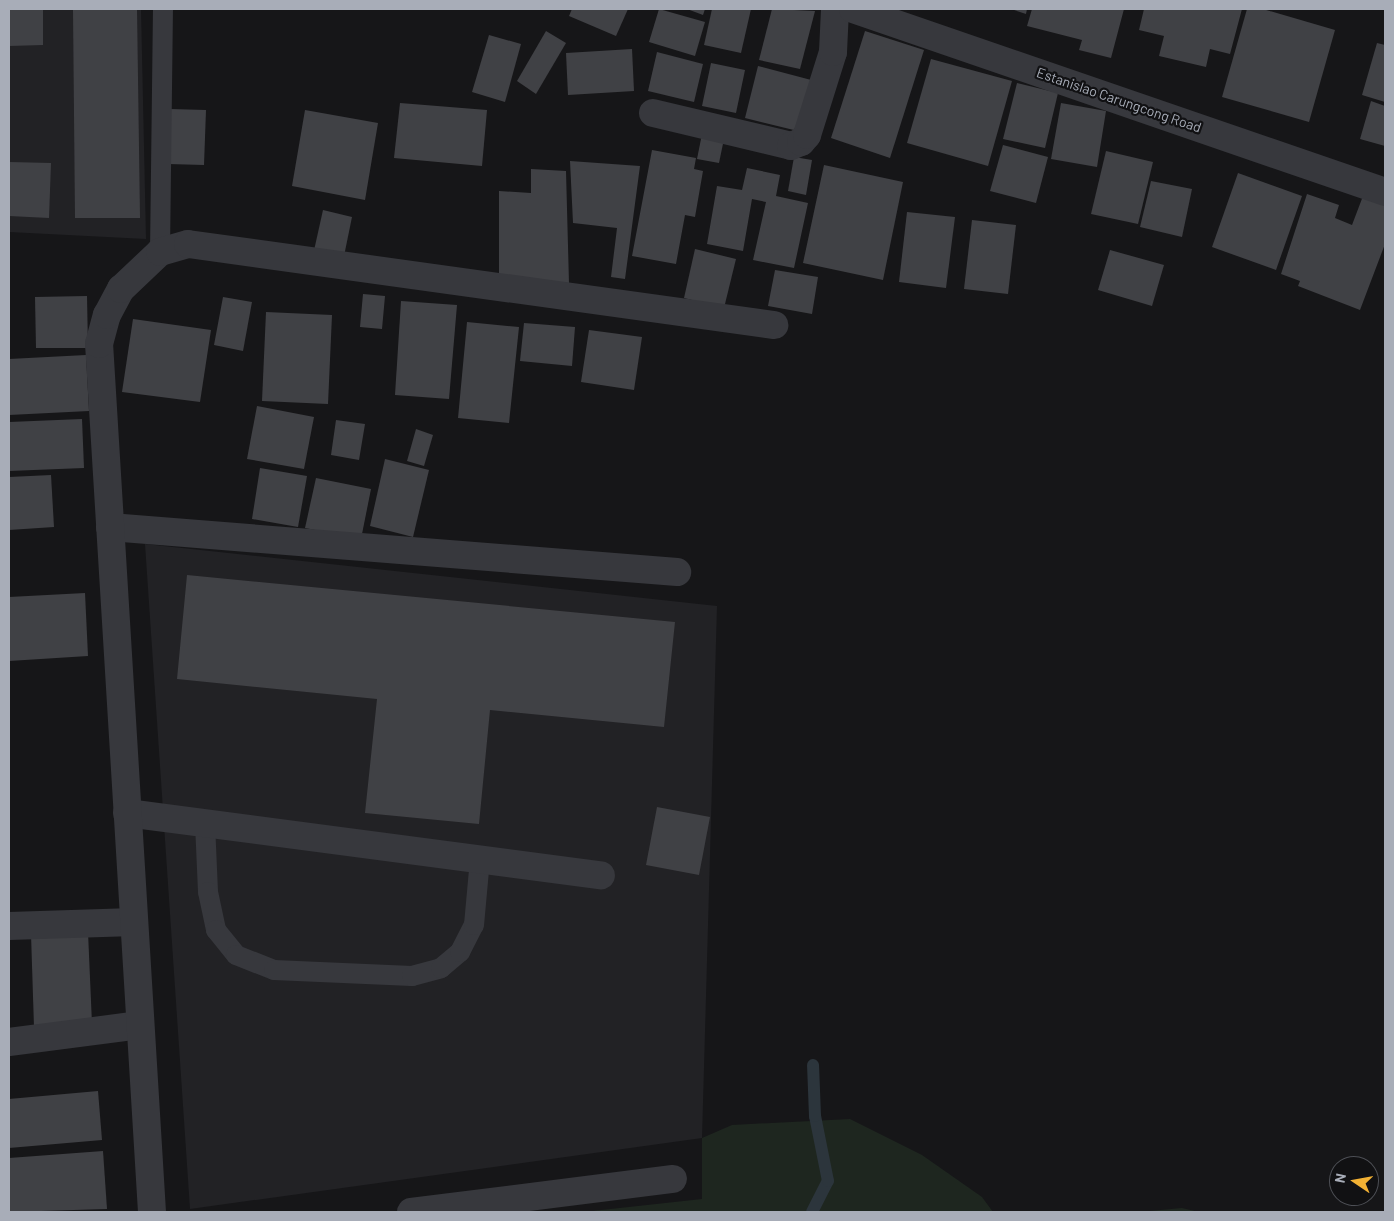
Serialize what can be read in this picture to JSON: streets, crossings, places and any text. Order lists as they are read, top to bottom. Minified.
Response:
{"streets":{"street":["Estanislao Carungcong Road"]},"north":"left"}
